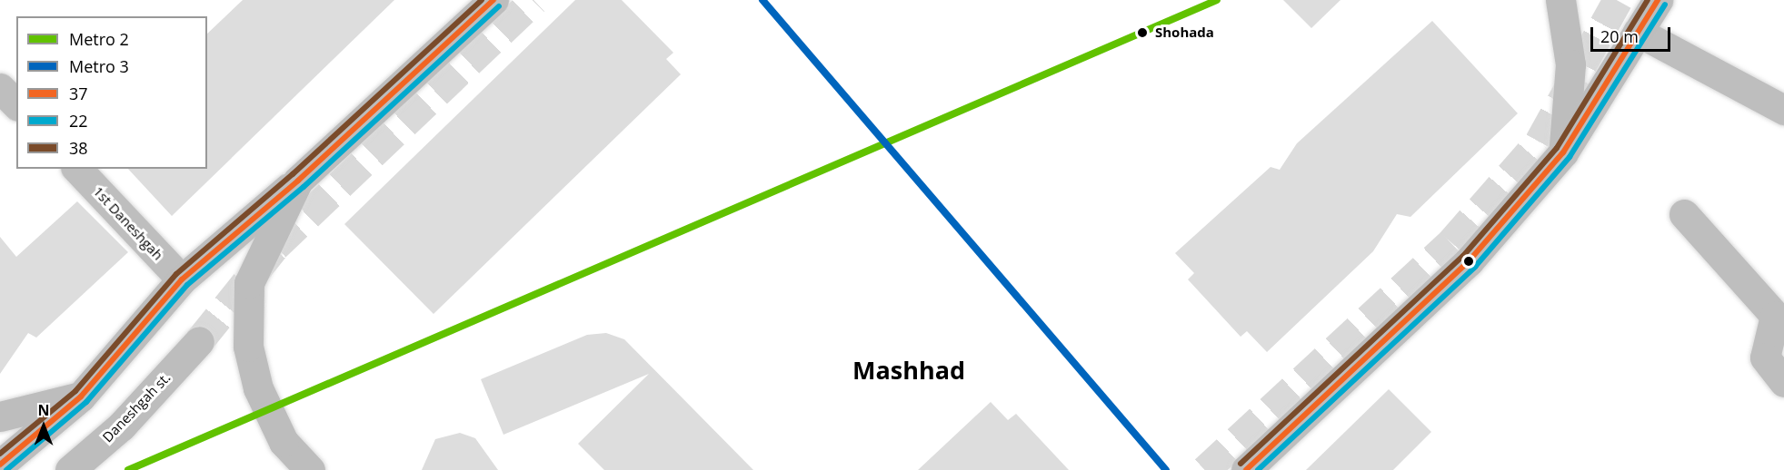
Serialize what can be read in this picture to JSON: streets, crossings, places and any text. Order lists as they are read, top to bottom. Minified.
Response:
{"streets":{"main road":["Daneshgah st."],"street":["1st Daneshgah"]},"districts":["Mashhad"],"places":["Shohada"],"lines":["metro line 2","metro line 3","transit line 37","transit line 38","transit line 22"],"legend":["Metro 2","Metro 3","37","22","38"],"scale_bar":"20 m","north":"top"}
